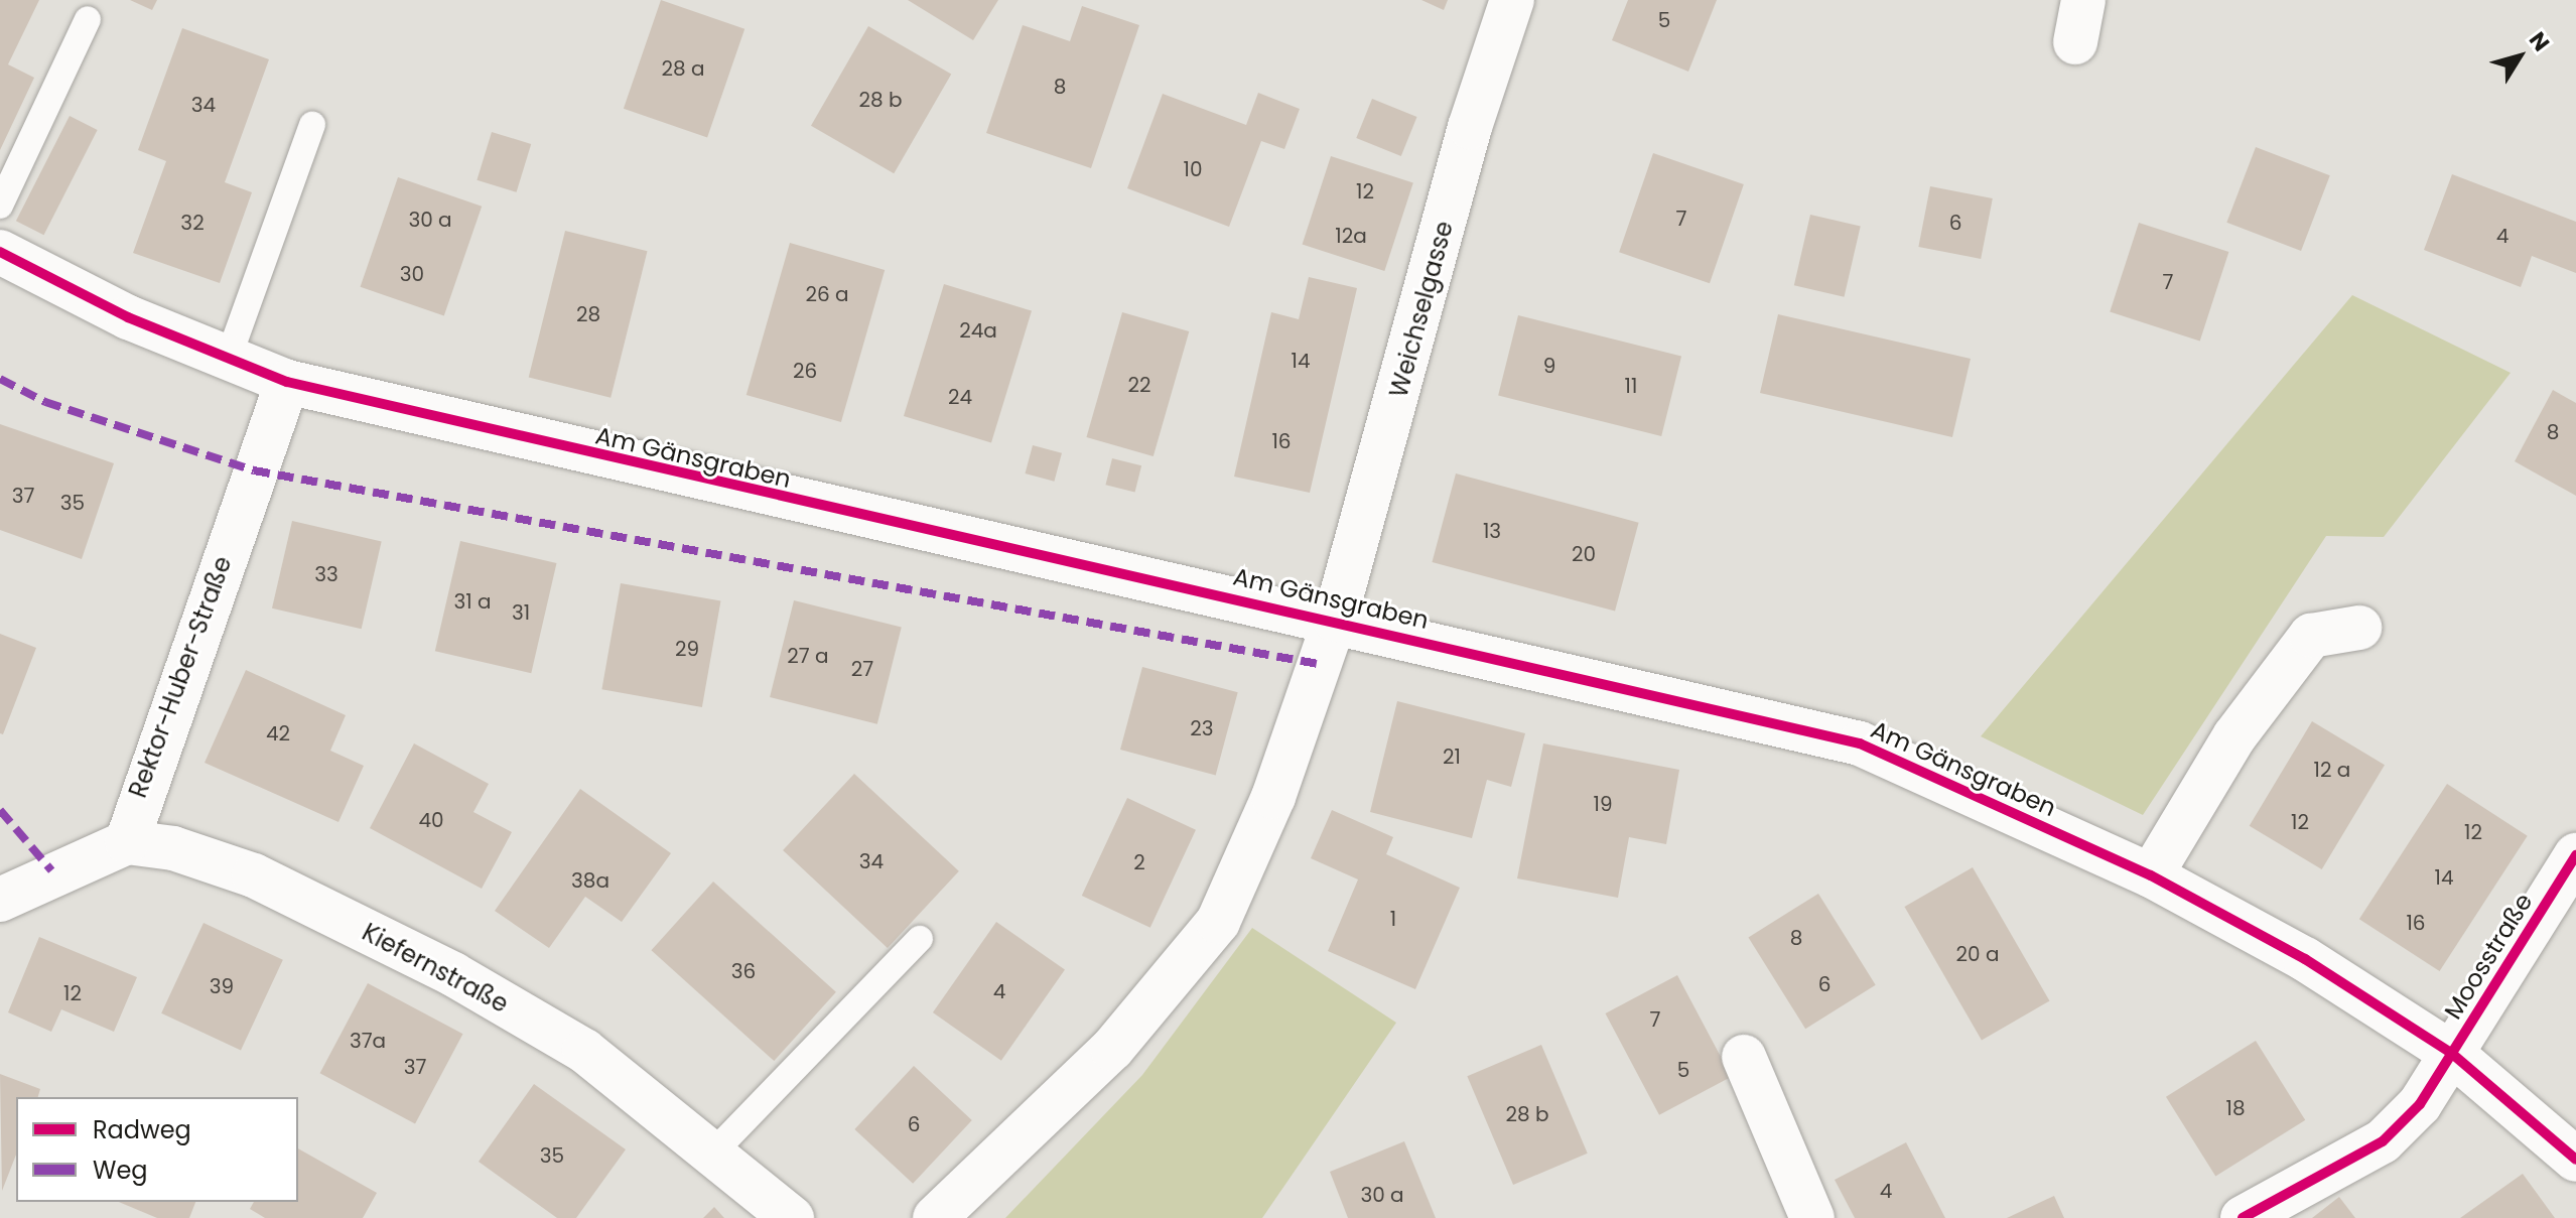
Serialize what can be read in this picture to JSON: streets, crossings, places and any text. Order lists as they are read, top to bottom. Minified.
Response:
{"streets":{"street":["Weichselgasse","Am Gänsgraben","Rektor-Huber-Straße","Moosstraße","Kiefernstraße"]},"crossings":[["Weichselgasse","Am Gänsgraben"],["Am Gänsgraben","Rektor-Huber-Straße"],["Am Gänsgraben","Moosstraße"],["Rektor-Huber-Straße","Kiefernstraße"]],"house_numbers":["5","28 a","8","28 b","34","10","12","7","30 a","32","6","12a","4","30","7","26 a","28","24a","14","9","26","22","11","24","8","16","37","35","13","20","33","31 a","31","29","27 a","27","23","42","21","12 a","19","40","12","12","34","2","14","38a","1","16","8","20 a","36","6","39","4","12","7","37a","37","5","18","28 b","6","35","4","30 a"],"legend":["Radweg","Weg"],"north":"top right"}
